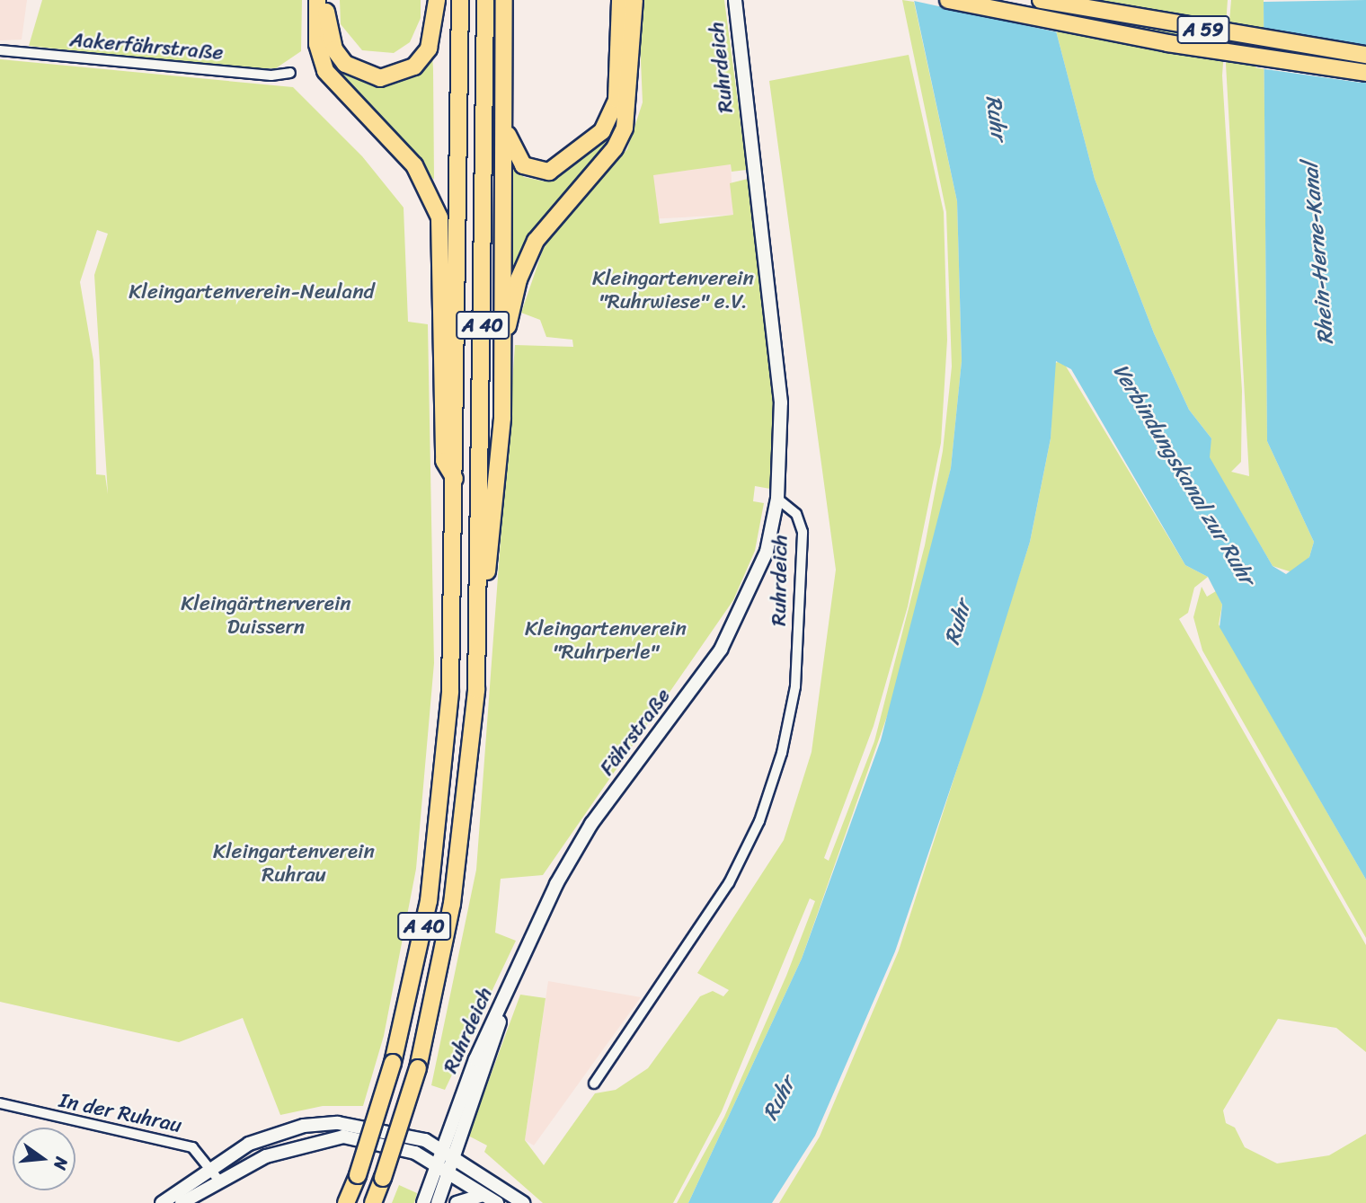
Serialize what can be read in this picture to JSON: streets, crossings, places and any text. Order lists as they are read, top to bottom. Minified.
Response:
{"streets":{"highway":["A 59","A 40"],"main road":["Ruhrdeich","Fährstraße"],"street":["Aakerfährstraße","In der Ruhrau"]},"crossings":[["Ruhrdeich","Fährstraße"]],"water":["Ruhr","Rhein-Herne-Kanal","Verbindungskanal zur Ruhr"],"parks":["Kleingartenverein \"Ruhrwiese\" e.V.","Kleingartenverein-Neuland","Kleingärtnerverein Duissern","Kleingartenverein \"Ruhrperle\"","Kleingartenverein Ruhrau"],"north":"right"}
